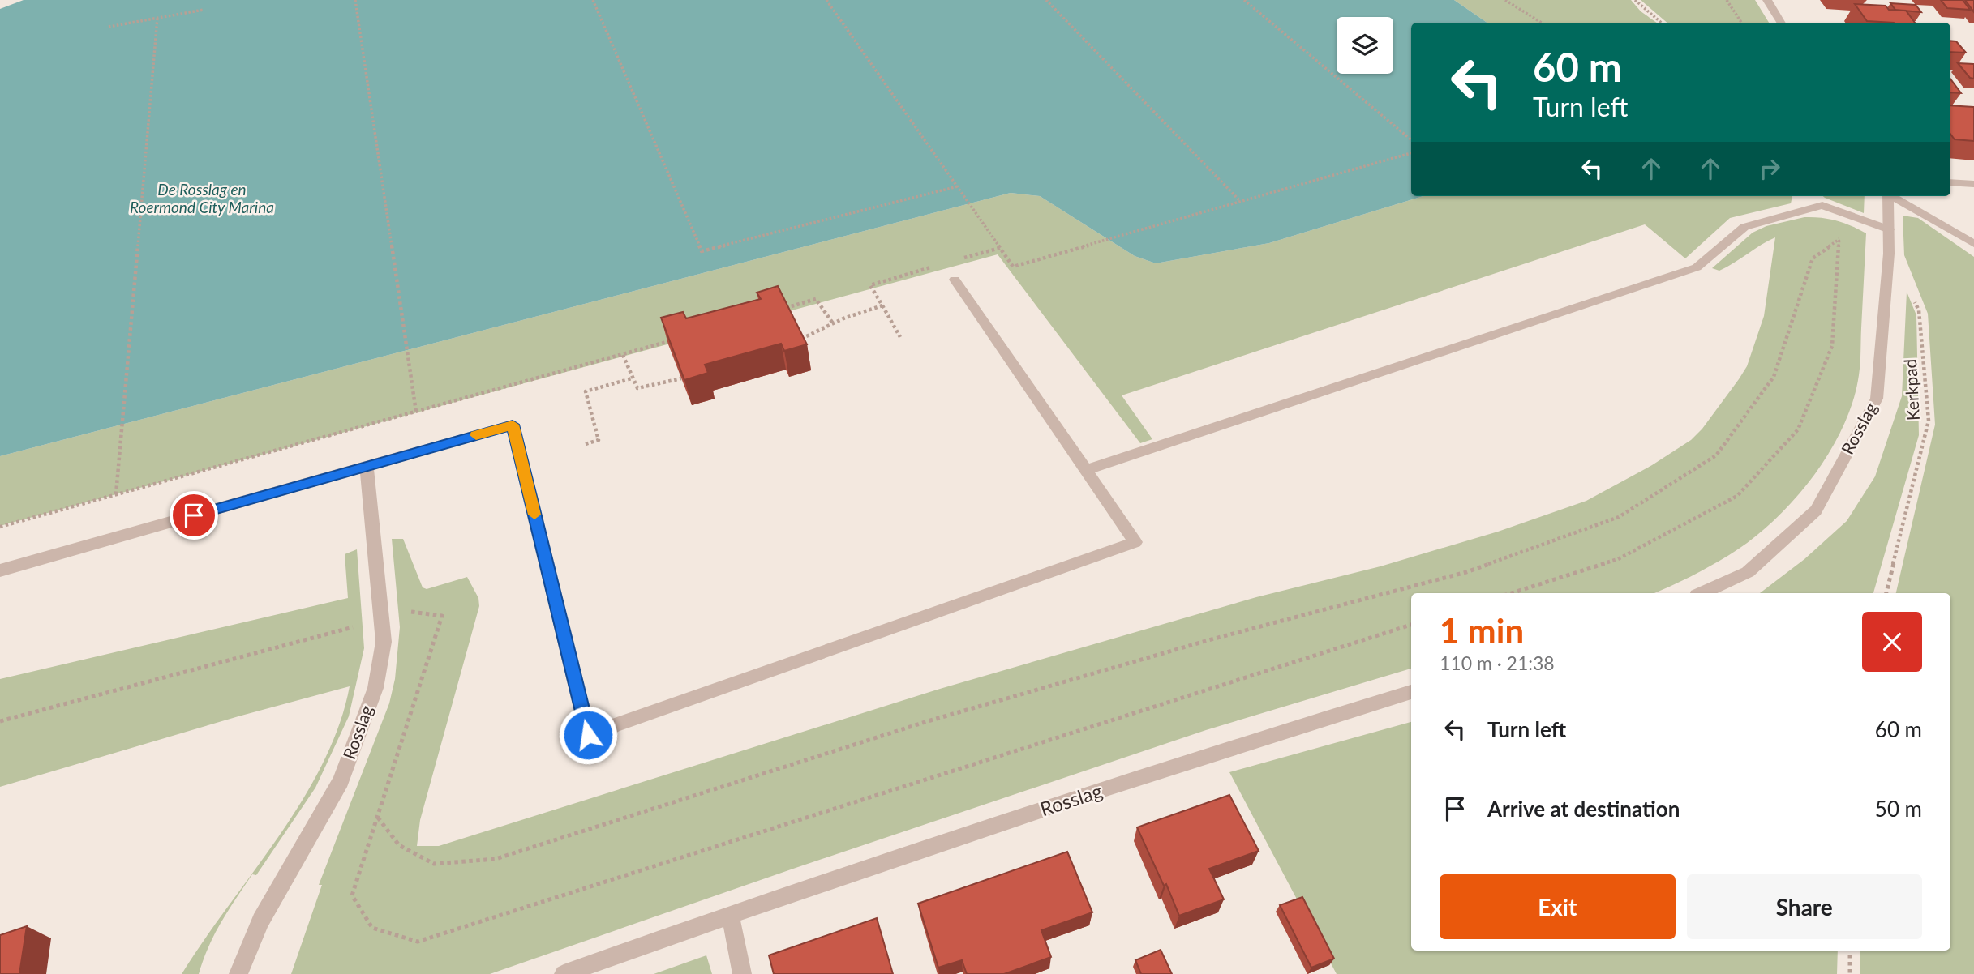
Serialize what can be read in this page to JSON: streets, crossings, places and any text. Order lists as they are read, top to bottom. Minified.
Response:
{"streets":{"street":["Rosslag"],"path":["Kerkpad"]},"water":["De Rosslag en Roermond City Marina"],"page":{"turn":["60 m","Turn left"],"heading":["1 min","110 m · 21:38"],"list":[{"name":"Turn left","value":"60 m"},{"name":"Arrive at destination","value":"50 m"}],"buttons":["Exit","Share"]}}
